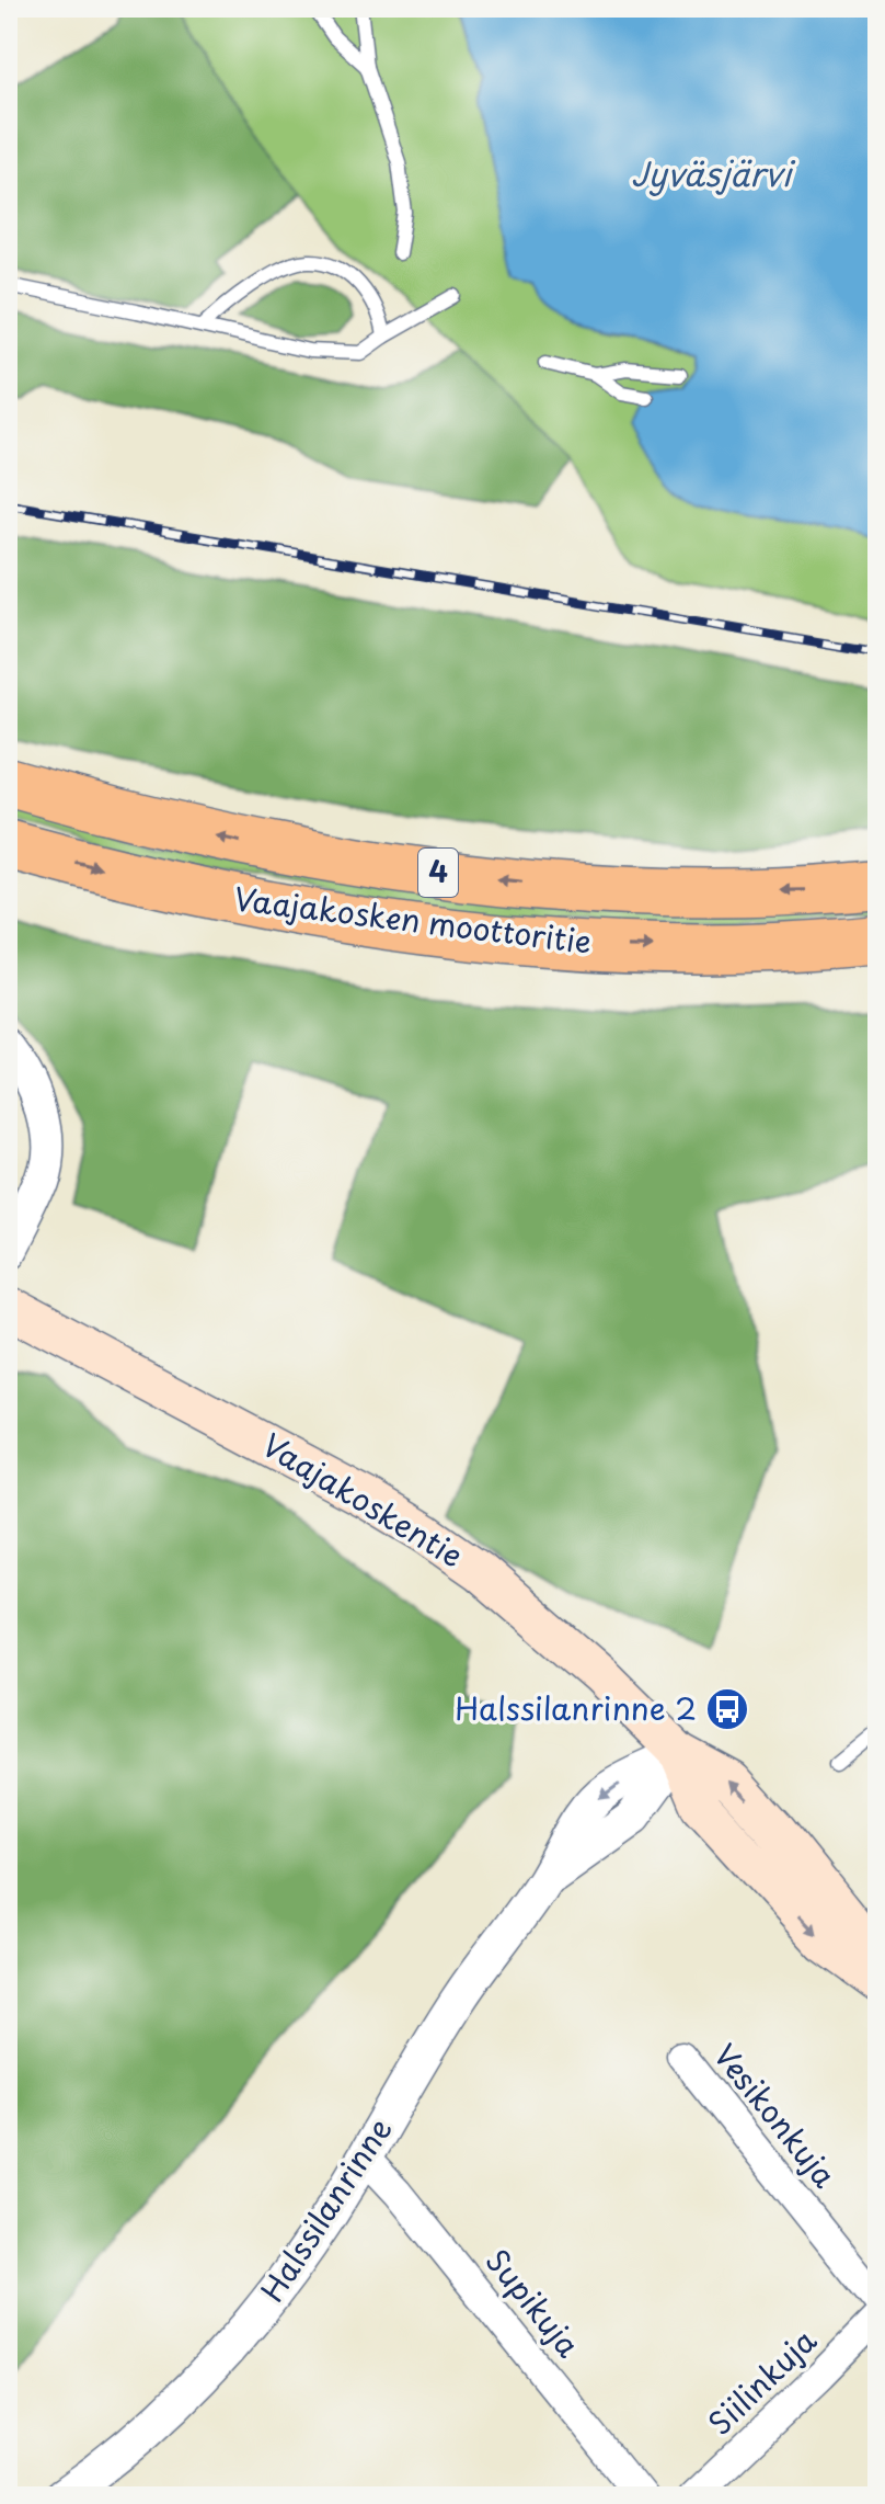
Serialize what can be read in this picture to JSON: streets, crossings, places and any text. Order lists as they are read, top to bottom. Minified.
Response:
{"streets":{"highway":["4","Vaajakosken moottoritie"],"main road":["Vaajakoskentie"],"street":["Vesikonkuja","Halssilanrinne","Supikuja","Siilinkuja"]},"crossings":[["Vaajakoskentie","Halssilanrinne"],["Halssilanrinne","Supikuja"]],"water":["Jyväsjärvi"],"places":{"bus stop":["Halssilanrinne 2"]}}
